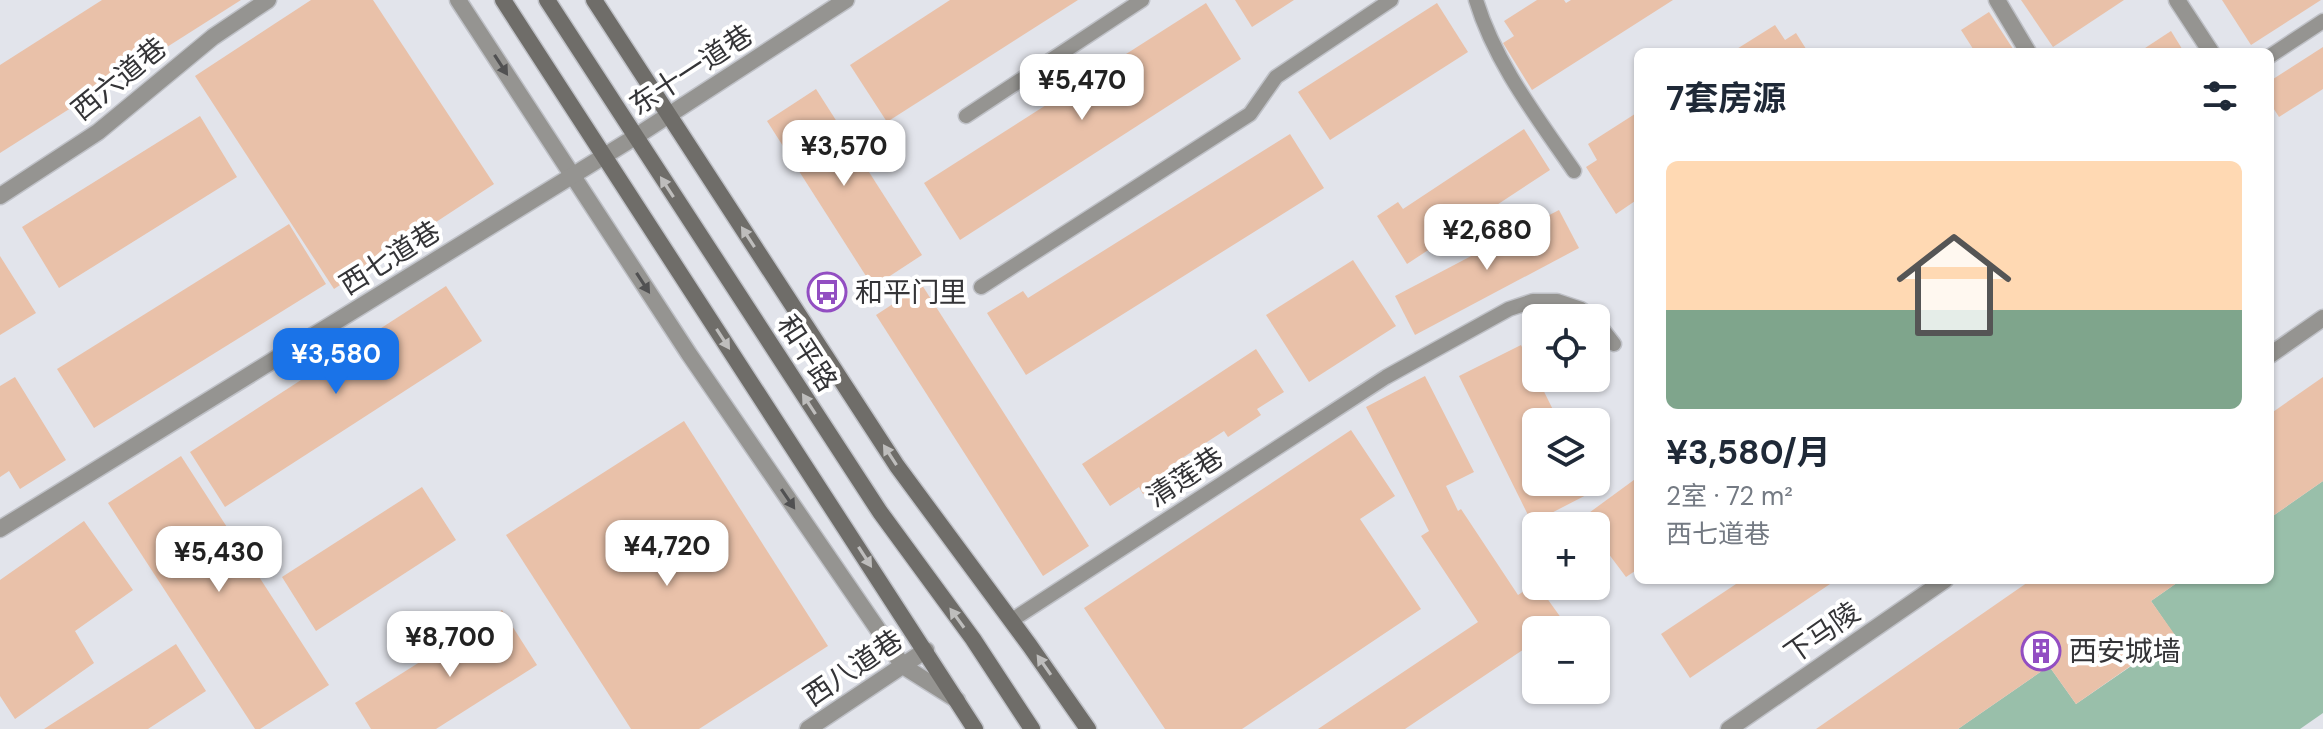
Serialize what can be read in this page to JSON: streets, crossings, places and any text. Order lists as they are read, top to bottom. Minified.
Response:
{"streets":{"main road":["和平路"],"street":["东十一道巷","西六道巷","西七道巷","下马陵","西八道巷"],"lane":["清莲巷"]},"crossings":[["东十一道巷","西七道巷"],["东十一道巷","和平路"]],"places":{"bus stop":["和平门里"],"building":["西安城墙"]},"page":{"heading":"7套房源","price":["¥5,470","¥3,570","¥2,680","¥3,580","¥4,720","¥5,430","¥8,700"],"list":[{"name":"¥3,580/月","note":"2室 · 72 m² · 西七道巷"}],"map_buttons":["+","−"]}}
